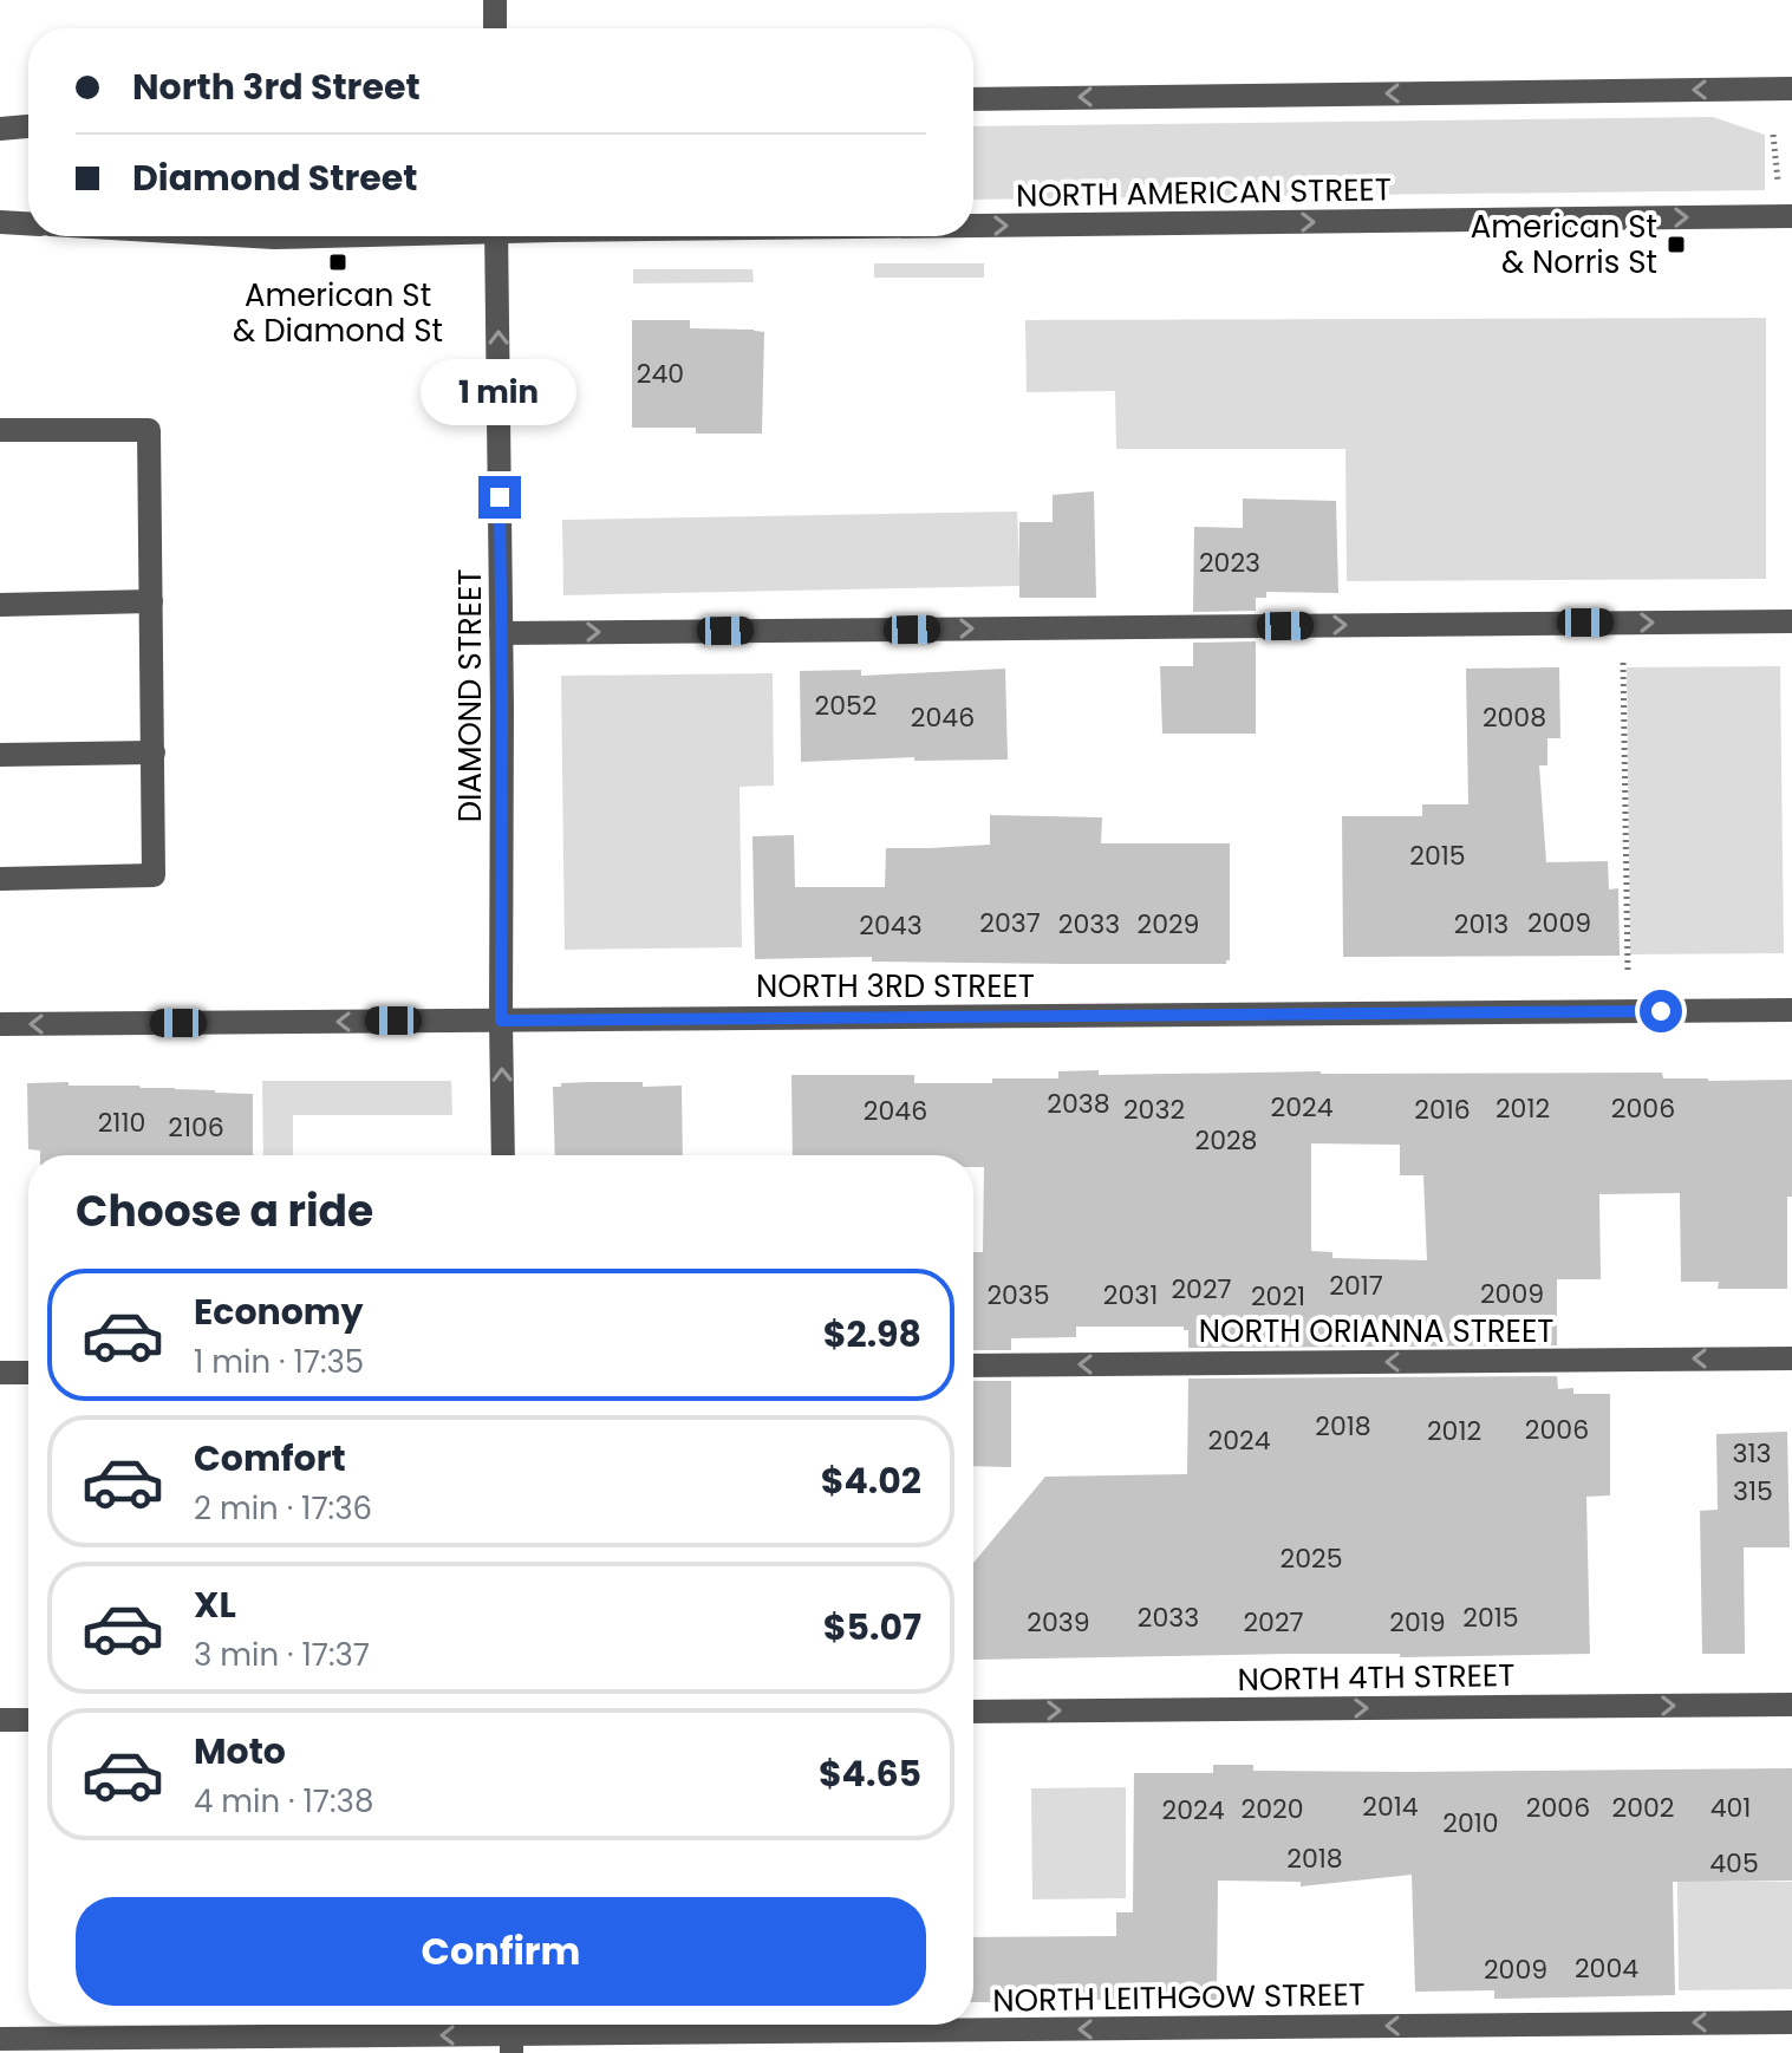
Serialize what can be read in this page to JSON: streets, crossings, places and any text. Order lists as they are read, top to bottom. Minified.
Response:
{"streets":{"street":["NORTH AMERICAN STREET","DIAMOND STREET","NORTH 3RD STREET","NORTH ORIANNA STREET","NORTH 4TH STREET","NORTH LEITHGOW STREET"]},"crossings":[["DIAMOND STREET","NORTH 3RD STREET"]],"one_way":["DIAMOND STREET","NORTH ORIANNA STREET","NORTH 4TH STREET","NORTH LEITHGOW STREET"],"places":{"transit":["American St & Norris St","American St & Diamond St"]},"house_numbers":["240","2023","2052","2046","2008","2015","2037","2009","2033","2029","2013","2043","2038","2024","2012","2006","2032","2016","2046","2110","2106","2028","2017","2027","2009","2035","2031","2021","2018","2006","2012","2024","313","315","2025","2033","2015","2039","2027","2019","2014","2006","2002","401","2020","2024","2010","2018","405","2004","2009"],"page":{"banner":["North 3rd Street","Diamond Street"],"bubble":"1 min","heading":"Choose a ride","list":[{"name":"Economy","note":"1 min · 17:35","value":"$2.98"},{"name":"Comfort","note":"2 min · 17:36","value":"$4.02"},{"name":"XL","note":"3 min · 17:37","value":"$5.07"},{"name":"Moto","note":"4 min · 17:38","value":"$4.65"}],"buttons":"Confirm"}}
